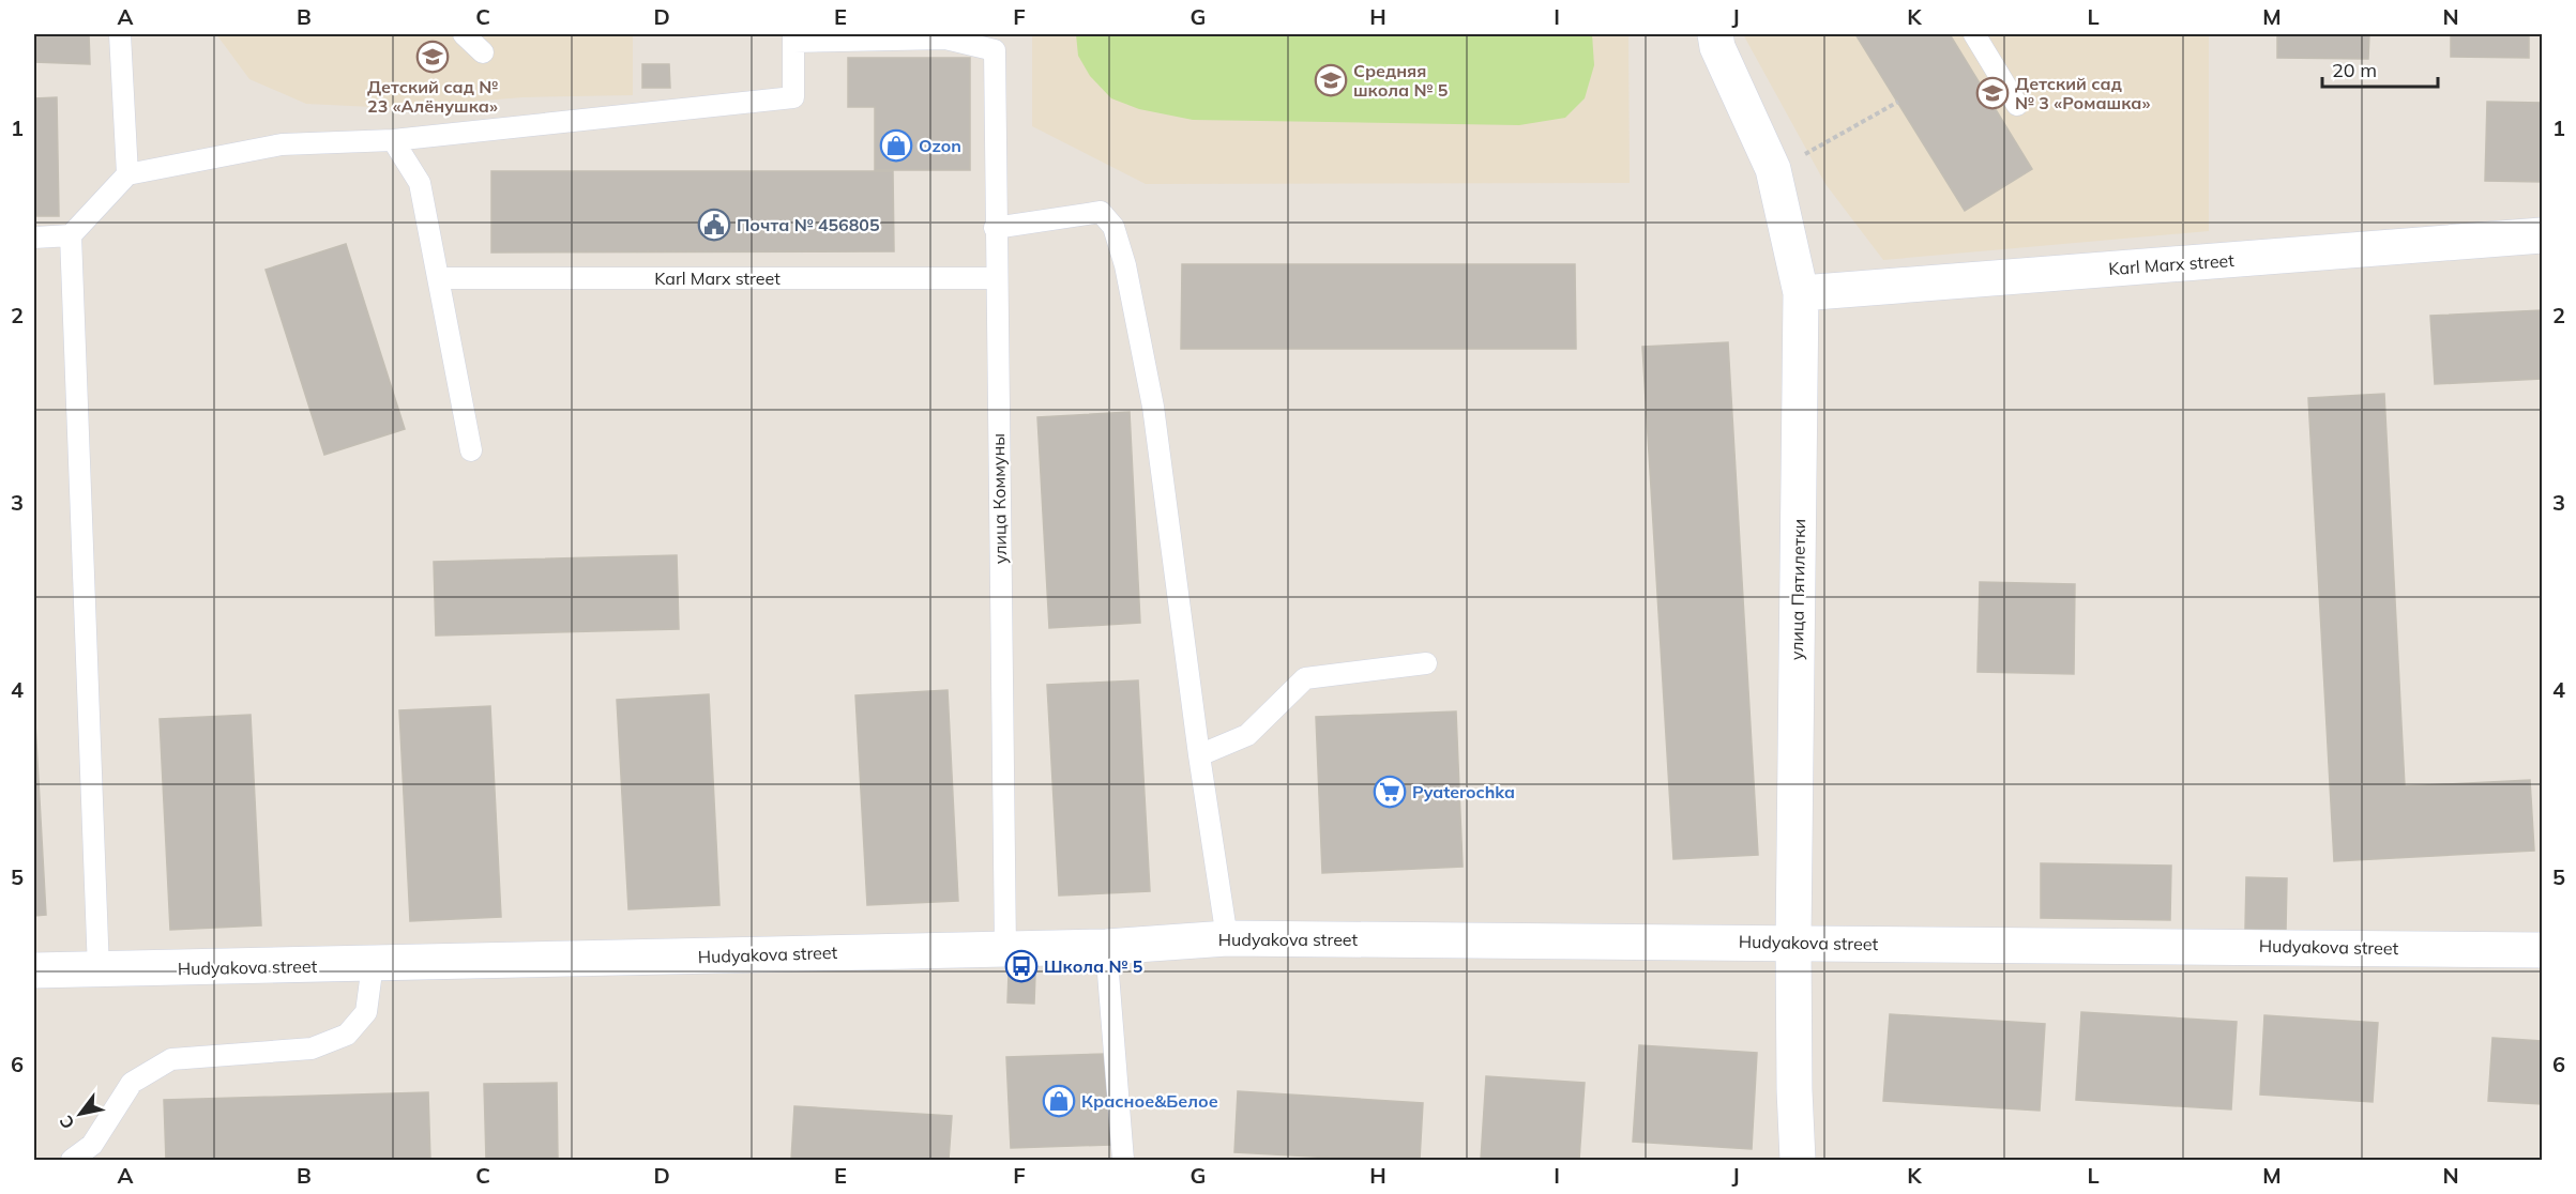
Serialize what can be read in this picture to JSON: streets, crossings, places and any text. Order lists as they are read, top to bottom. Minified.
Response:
{"streets":{"street":["Karl Marx street","улица Пятилетки","Hudyakova street"],"lane":["улица Коммуны"]},"crossings":[["Karl Marx street","улица Коммуны"],["Karl Marx street","улица Пятилетки"],["улица Коммуны","Hudyakova street"],["улица Пятилетки","Hudyakova street"]],"places":{"school or university":["Детский сад № 23 «Алёнушка»","Средняя школа № 5","Детский сад № 3 «Ромашка»"],"shop":["Ozon","Красное&Белое"],"public building":["Почта № 456805"],"supermarket":["Pyaterochka"],"bus stop":["Школа № 5"]},"scale_bar":"20 m","north":"bottom left","grid":{"columns":["A","B","C","D","E","F","G","H","I","J","K","L","M","N"],"rows":["1","2","3","4","5","6"]}}
